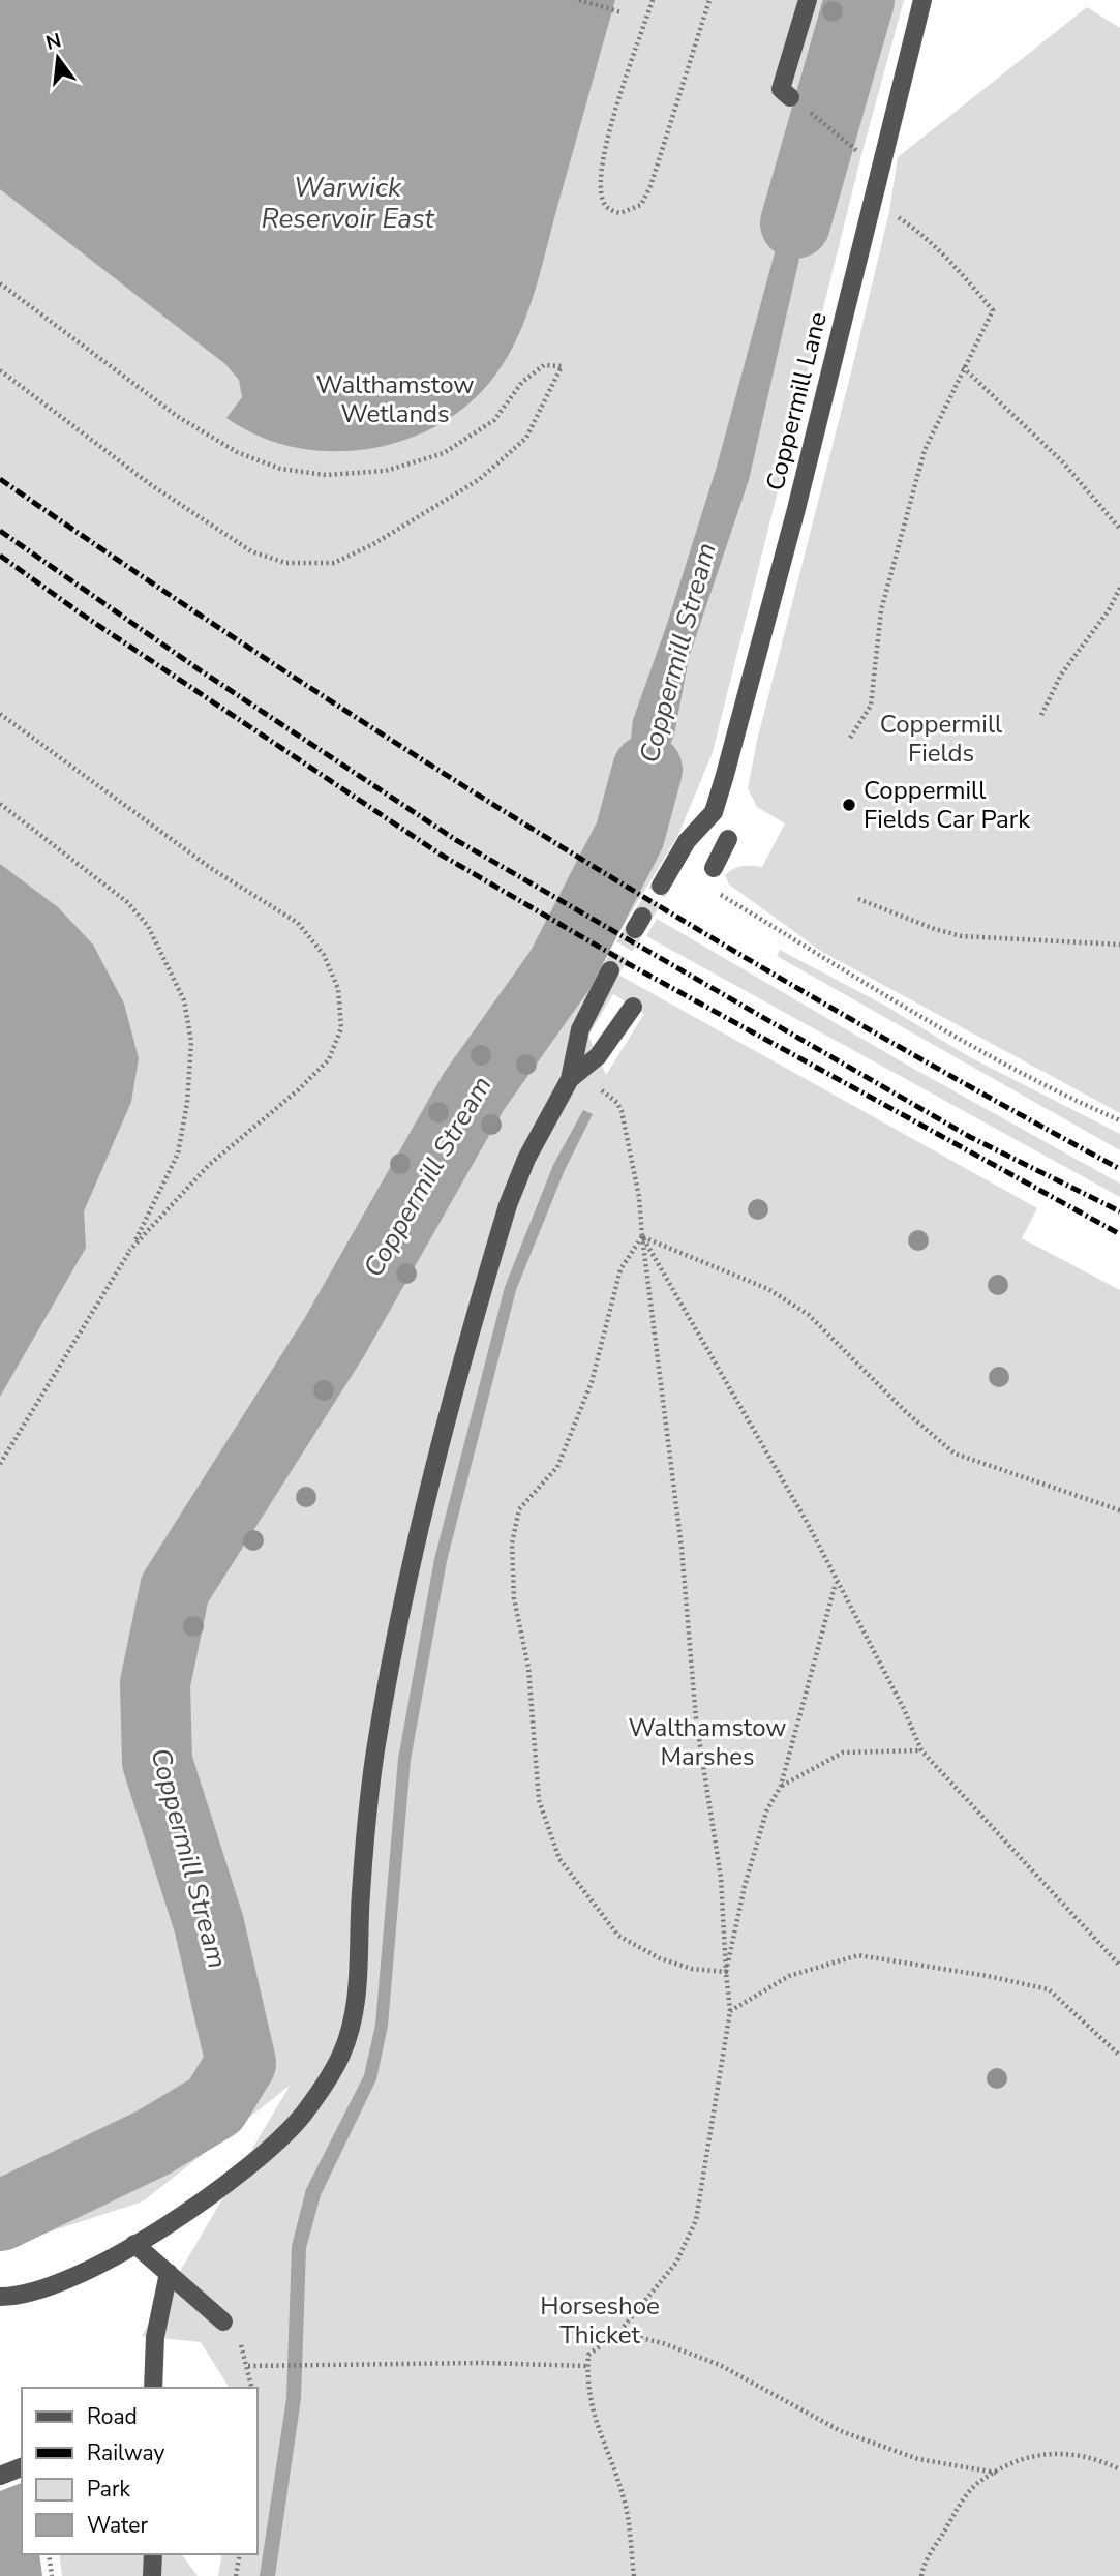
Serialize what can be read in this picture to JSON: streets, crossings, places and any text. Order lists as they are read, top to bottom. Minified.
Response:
{"streets":{"street":["Coppermill Lane"]},"water":["Warwick Reservoir East","Coppermill Stream"],"parks":["Walthamstow Wetlands","Coppermill Fields","Walthamstow Marshes","Horseshoe Thicket"],"places":["Coppermill Fields Car Park"],"legend":["Road","Railway","Park","Water"],"north":"top"}
